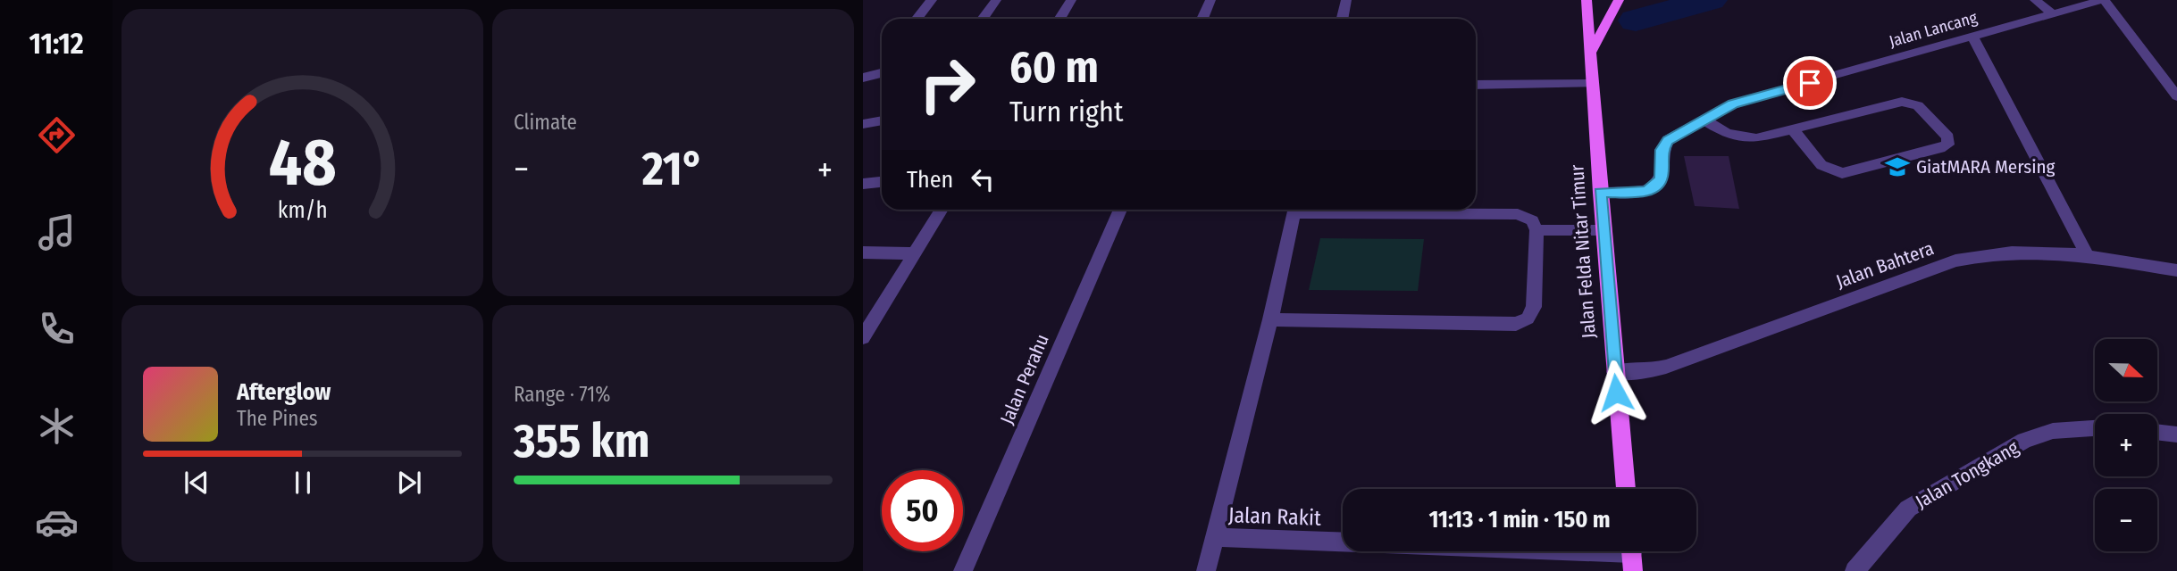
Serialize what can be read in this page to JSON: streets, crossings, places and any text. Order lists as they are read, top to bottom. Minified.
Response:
{"streets":{"main road":["Jalan Felda Nitar Timur"],"street":["Jalan Lancang","Jalan Bahtera","Jalan Perahu","Jalan Tongkang","Jalan Rakit"]},"crossings":[["Jalan Lancang","Jalan Felda Nitar Timur"],["Jalan Felda Nitar Timur","Jalan Bahtera"]],"places":{"school or university":["GiatMARA Mersing"]},"north":"right","page":{"tabs":"11:12","tile":["Climate",["Range · 71%","355 km"]],"turn":["60 m","Turn right"],"heat":["−","21°","+"],"then":"Then","map_buttons":["+","−"],"song":["Afterglow","The Pines"],"limit":"50","trip":"11:13 · 1 min · 150 m","gauge":["48","km/h"]}}
